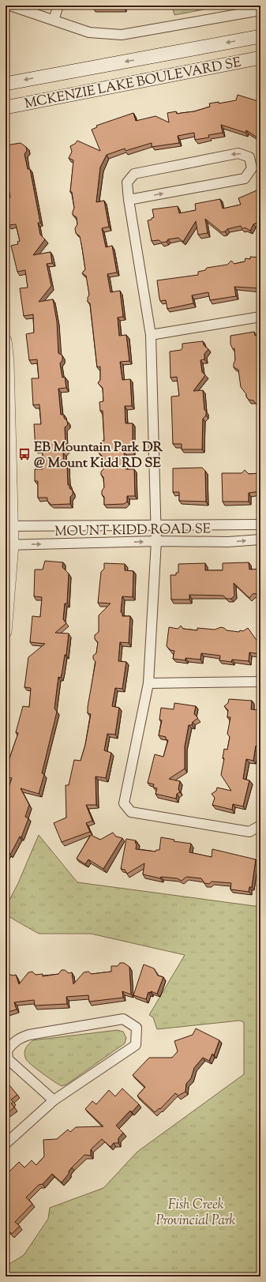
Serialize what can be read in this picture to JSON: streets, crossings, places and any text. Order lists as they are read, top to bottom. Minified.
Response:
{"streets":{"main road":["MCKENZIE LAKE BOULEVARD SE"],"street":["MOUNT KIDD ROAD SE"]},"parks":["Fish Creek Provincial Park"],"places":{"bus stop":["EB Mountain Park DR @ Mount Kidd RD SE"]}}
